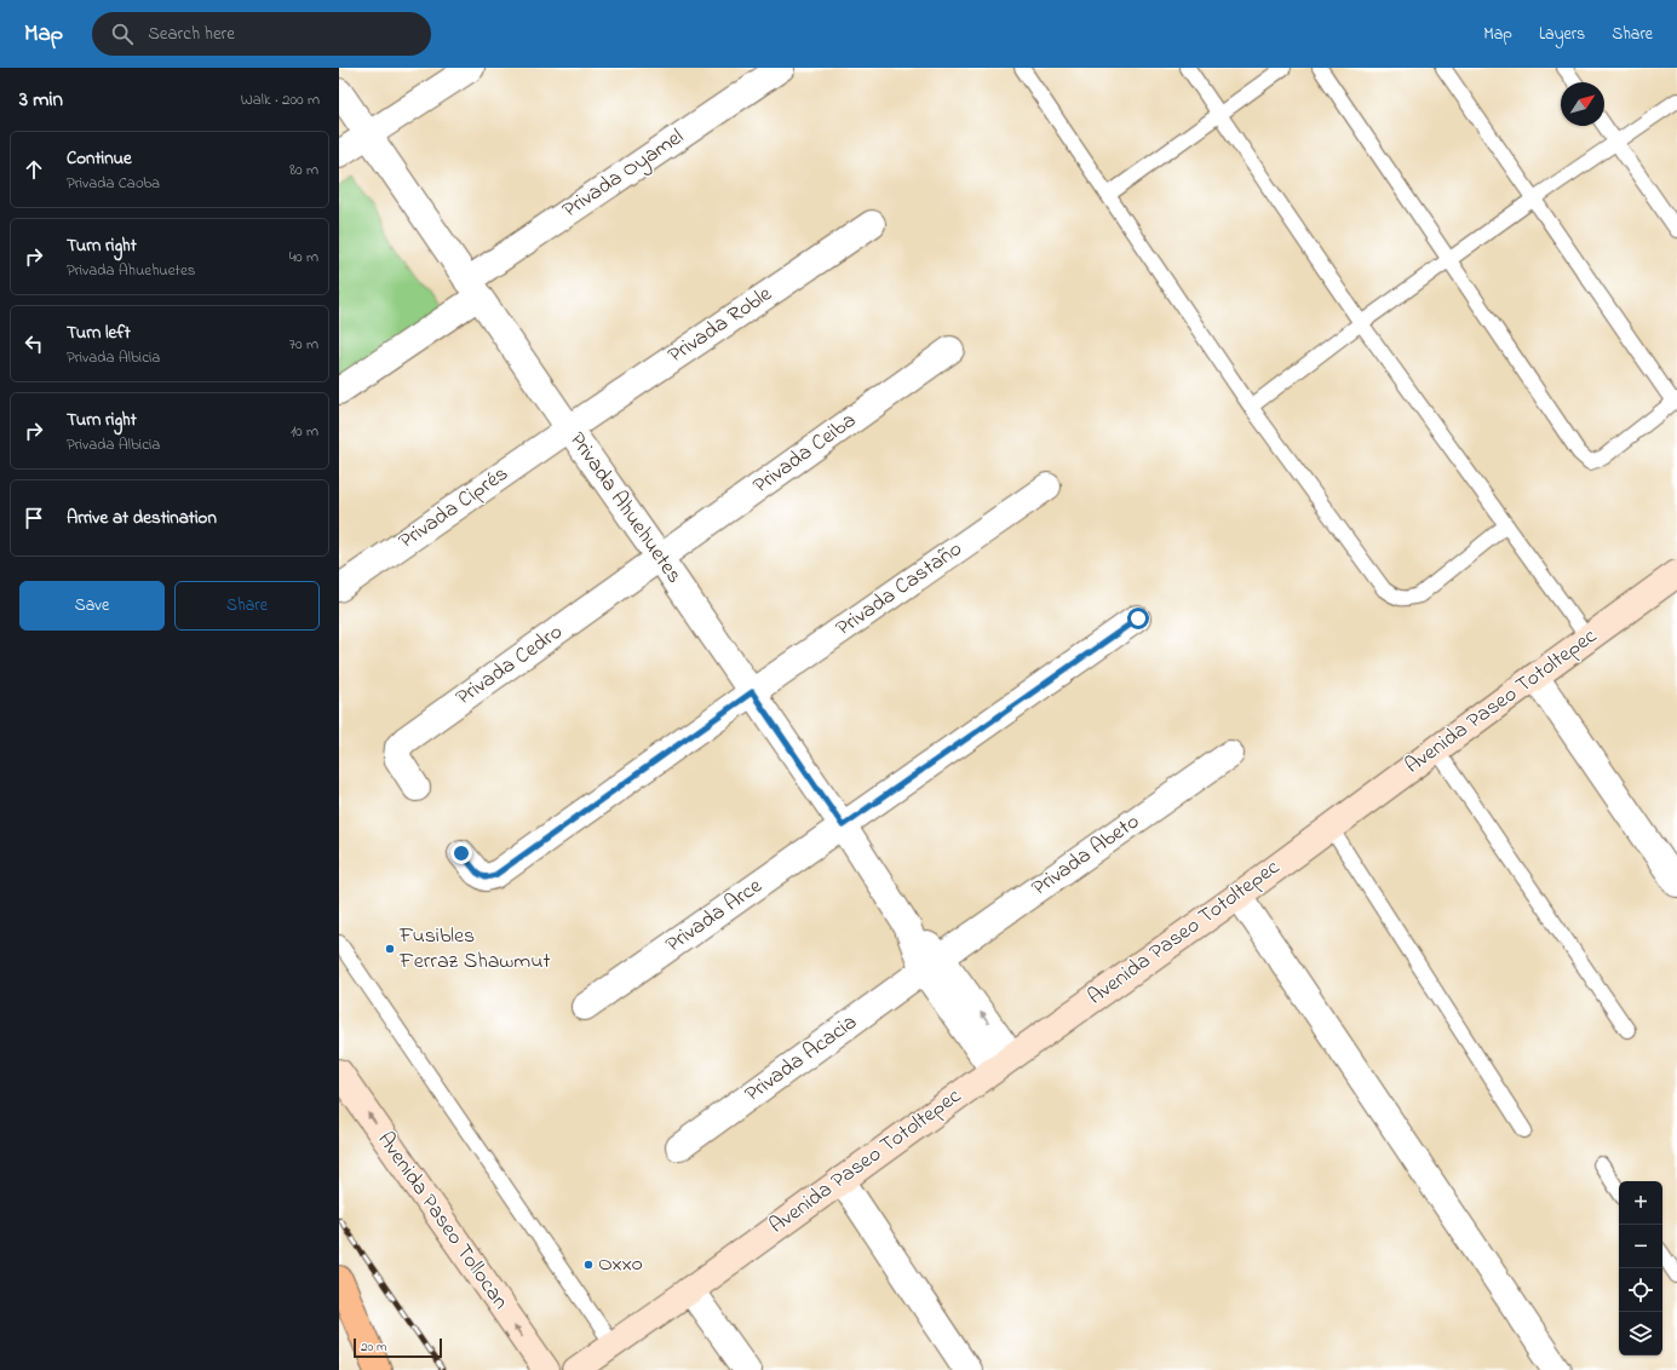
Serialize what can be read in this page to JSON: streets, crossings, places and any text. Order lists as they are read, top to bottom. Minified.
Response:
{"streets":{"main road":["Avenida Paseo Totoltepec","Avenida Paseo Tollocan"],"street":["Privada Oyamel","Privada Roble","Privada Ceiba","Privada Ciprés","Privada Ahuehuetes","Privada Castaño","Privada Cedro","Privada Abeto","Privada Arce","Privada Acacia"]},"crossings":[["Privada Oyamel","Privada Ahuehuetes"],["Privada Roble","Privada Ciprés"],["Privada Roble","Privada Ahuehuetes"],["Privada Ceiba","Privada Ahuehuetes"],["Privada Ceiba","Privada Cedro"],["Privada Ciprés","Privada Ahuehuetes"],["Privada Ahuehuetes","Privada Castaño"],["Privada Ahuehuetes","Privada Cedro"],["Privada Ahuehuetes","Avenida Paseo Totoltepec"],["Privada Ahuehuetes","Privada Abeto"],["Privada Ahuehuetes","Privada Arce"],["Privada Ahuehuetes","Privada Acacia"],["Privada Abeto","Privada Acacia"]],"one_way":["Avenida Paseo Tollocan"],"places":["Fusibles Ferraz Shawmut","Oxxo"],"scale_bar":"20 m","north":"top right","page":{"header":"Map","search":"Search here","nav":["Map","Layers","Share"],"heading":["3 min","Walk · 200 m"],"list":[["Continue","Privada Caoba","80 m"],["Turn right","Privada Ahuehuetes","40 m"],["Turn left","Privada Albicia","70 m"],["Turn right","Privada Albicia","10 m"],"Arrive at destination"],"buttons":["Save","Share"],"map_buttons":["+","−"],"scale":"20 m"}}
